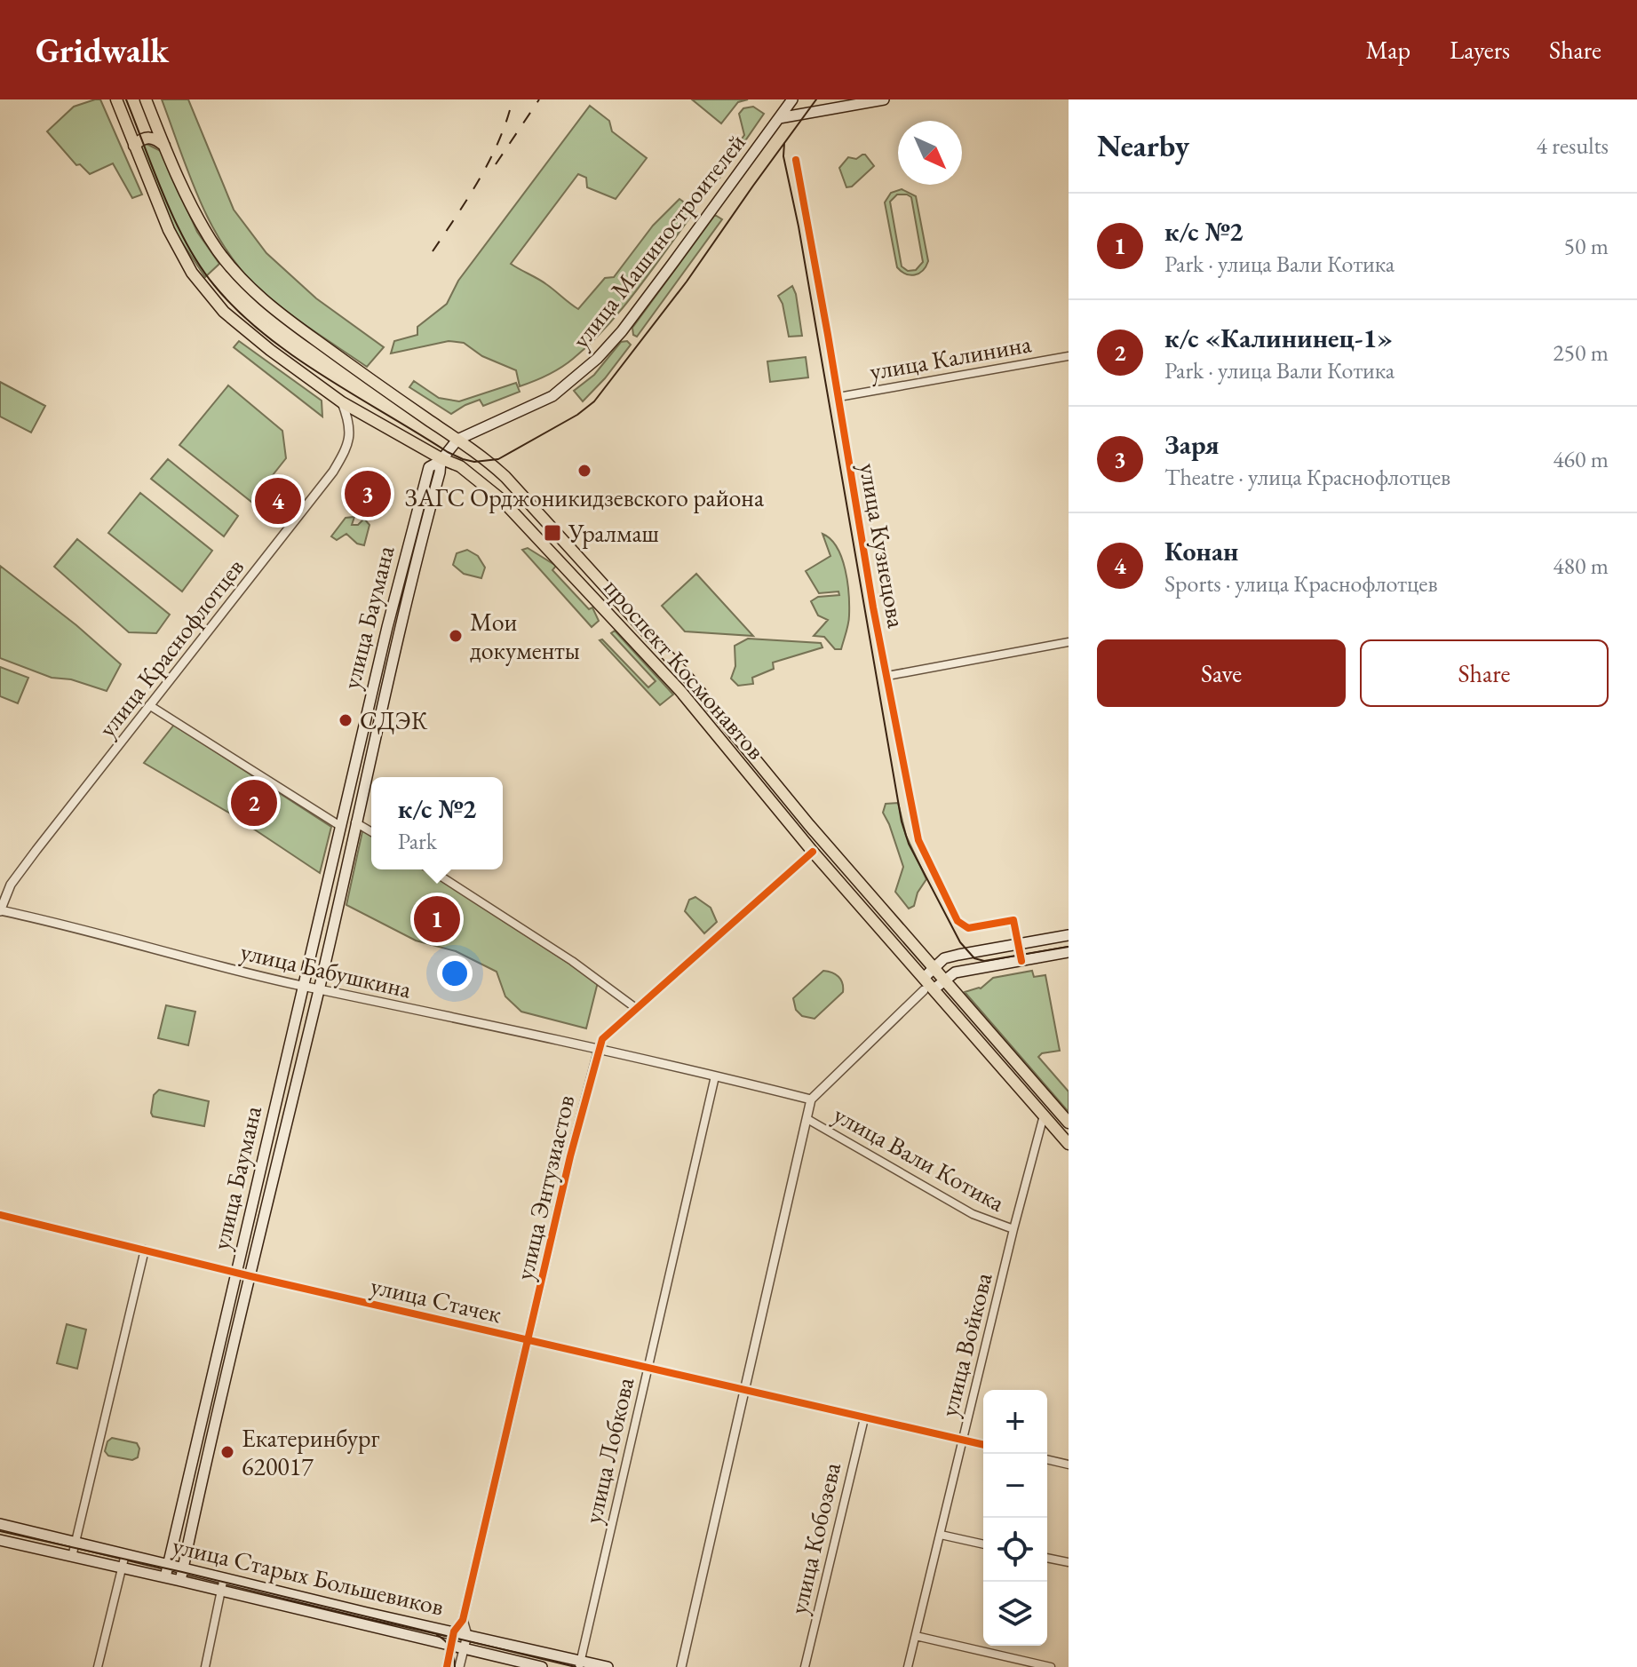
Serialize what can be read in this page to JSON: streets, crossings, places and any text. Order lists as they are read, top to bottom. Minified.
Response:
{"streets":{"main road":["улица Машиностроителей","улица Баумана","проспект Космонавтов","улица Старых Большевиков"],"street":["улица Калинина","улица Кузнецова","улица Краснофлотцев","улица Бабушкина","улица Вали Котика","улица Энтузиастов","улица Стачек","улица Войкова","улица Лобкова","улица Кобозева"]},"crossings":[["улица Машиностроителей","улица Баумана"],["улица Машиностроителей","проспект Космонавтов"],["улица Калинина","улица Кузнецова"],["улица Баумана","проспект Космонавтов"],["улица Баумана","улица Бабушкина"],["улица Баумана","улица Стачек"],["улица Баумана","улица Старых Большевиков"],["улица Краснофлотцев","проспект Космонавтов"],["улица Краснофлотцев","улица Бабушкина"],["проспект Космонавтов","улица Энтузиастов"],["проспект Космонавтов","улица Войкова"],["улица Бабушкина","улица Энтузиастов"],["улица Бабушкина","улица Лобкова"],["улица Вали Котика","улица Войкова"],["улица Энтузиастов","улица Стачек"],["улица Стачек","улица Войкова"],["улица Стачек","улица Лобкова"],["улица Стачек","улица Кобозева"],["улица Лобкова","улица Старых Большевиков"]],"places":{"other":["ЗАГС Орджоникидзевского района","Мои документы","СДЭК","Екатеринбург 620017"],"transit":["Уралмаш"]},"north":"bottom right","page":{"header":"Gridwalk","nav":["Map","Layers","Share"],"heading":["Nearby","4 results"],"list":[{"mark":"1","name":"к/с №2","note":"Park · улица Вали Котика","value":"50 m"},{"mark":"2","name":"к/с «Калининец-1»","note":"Park · улица Вали Котика","value":"250 m"},{"mark":"3","name":"Заря","note":"Theatre · улица Краснофлотцев","value":"460 m"},{"mark":"4","name":"Конан","note":"Sports · улица Краснофлотцев","value":"480 m"}],"pins":["3","4","2","1"],"buttons":["Save","Share"],"popup":["к/с №2","Park"],"map_buttons":["+","−"]}}
